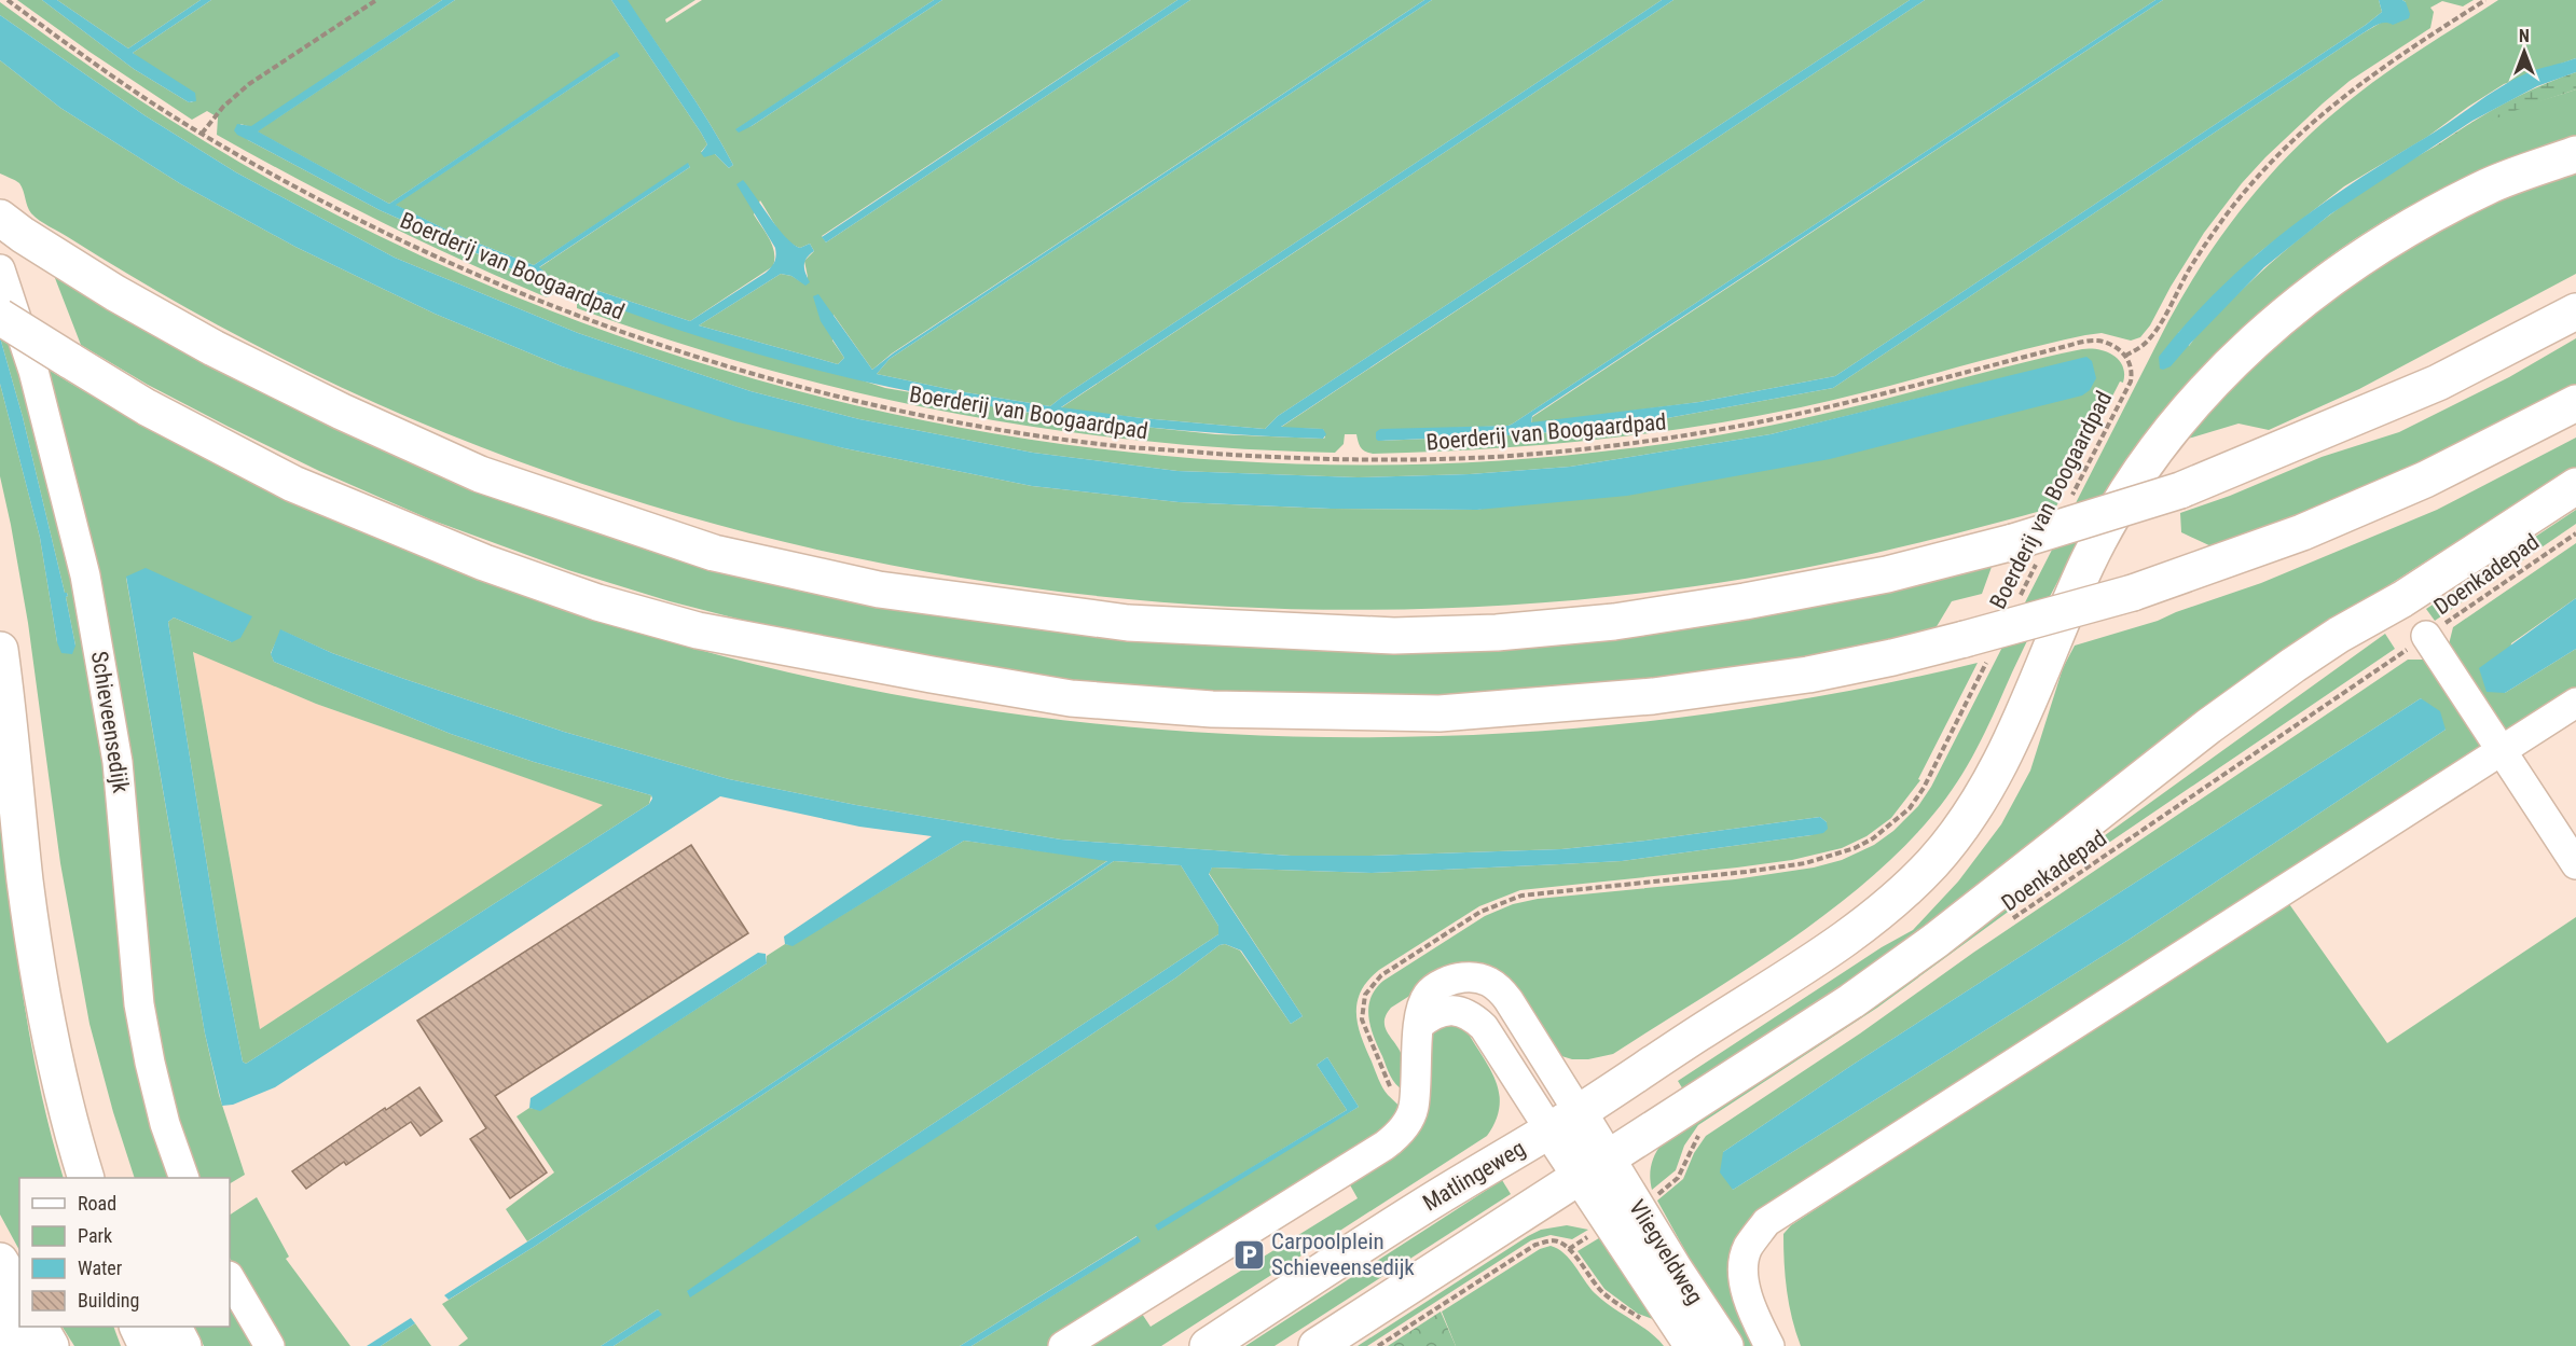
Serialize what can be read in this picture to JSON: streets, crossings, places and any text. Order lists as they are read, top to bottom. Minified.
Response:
{"streets":{"main road":["Matlingeweg","Vliegveldweg"],"street":["Schieveensedijk"],"path":["Boerderij van Boogaardpad","Doenkadepad"]},"crossings":[["Matlingeweg","Vliegveldweg"]],"places":{"parking":["Carpoolplein Schieveensedijk"]},"legend":["Road","Park","Water","Building"],"north":"top"}
